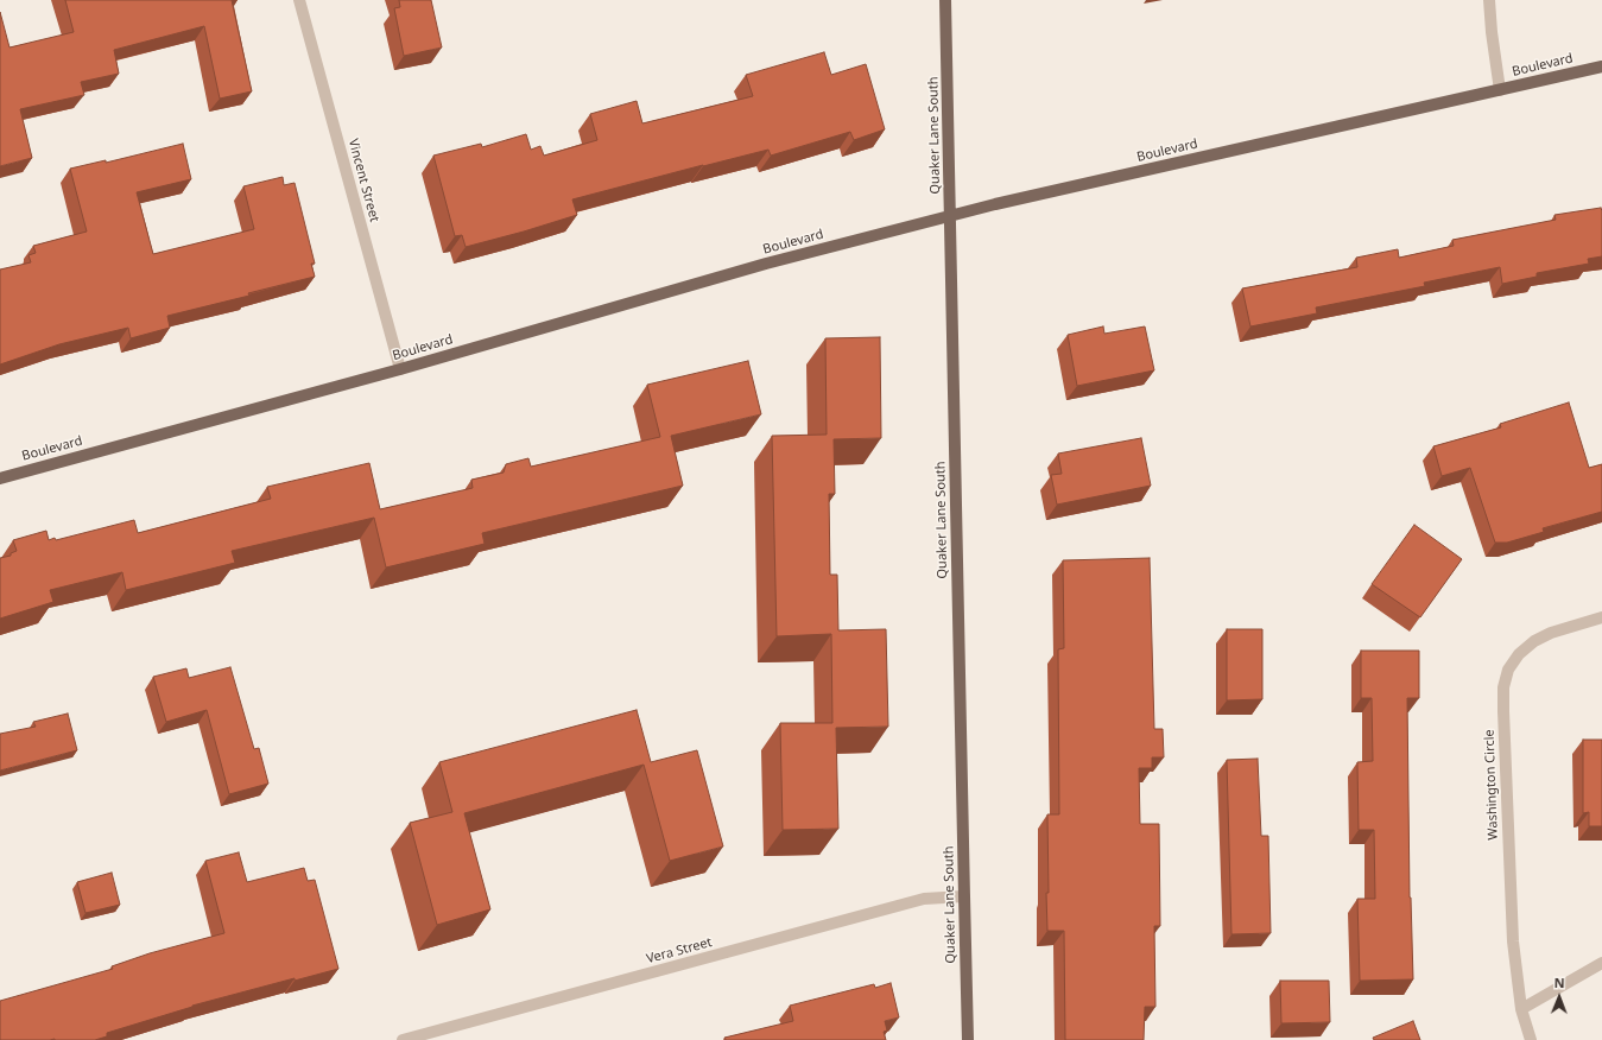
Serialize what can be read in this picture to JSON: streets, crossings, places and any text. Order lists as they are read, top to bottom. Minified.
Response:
{"streets":{"main road":["Boulevard","Quaker Lane South"],"street":["Vincent Street","Washington Circle","Vera Street"]},"crossings":[["Boulevard","Quaker Lane South"],["Boulevard","Vincent Street"],["Quaker Lane South","Vera Street"]],"north":"top"}
